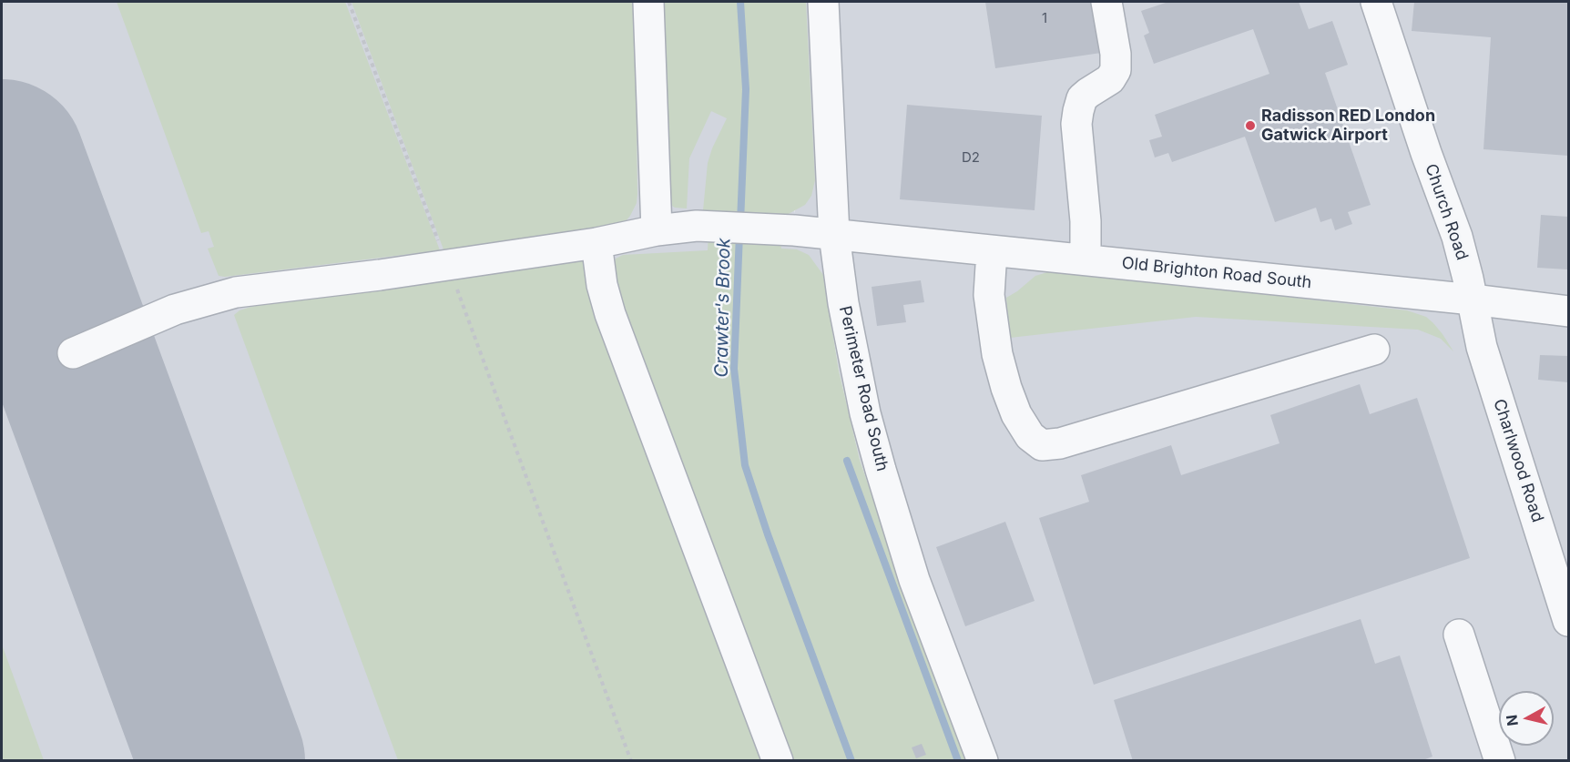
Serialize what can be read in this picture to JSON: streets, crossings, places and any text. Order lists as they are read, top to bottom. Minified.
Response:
{"streets":{"street":["Church Road","Old Brighton Road South","Perimeter Road South","Charlwood Road"]},"crossings":[["Church Road","Old Brighton Road South"],["Church Road","Charlwood Road"],["Old Brighton Road South","Perimeter Road South"],["Old Brighton Road South","Charlwood Road"]],"water":["Crawter's Brook"],"places":["Radisson RED London Gatwick Airport"],"house_numbers":["1","D2"],"north":"left"}
